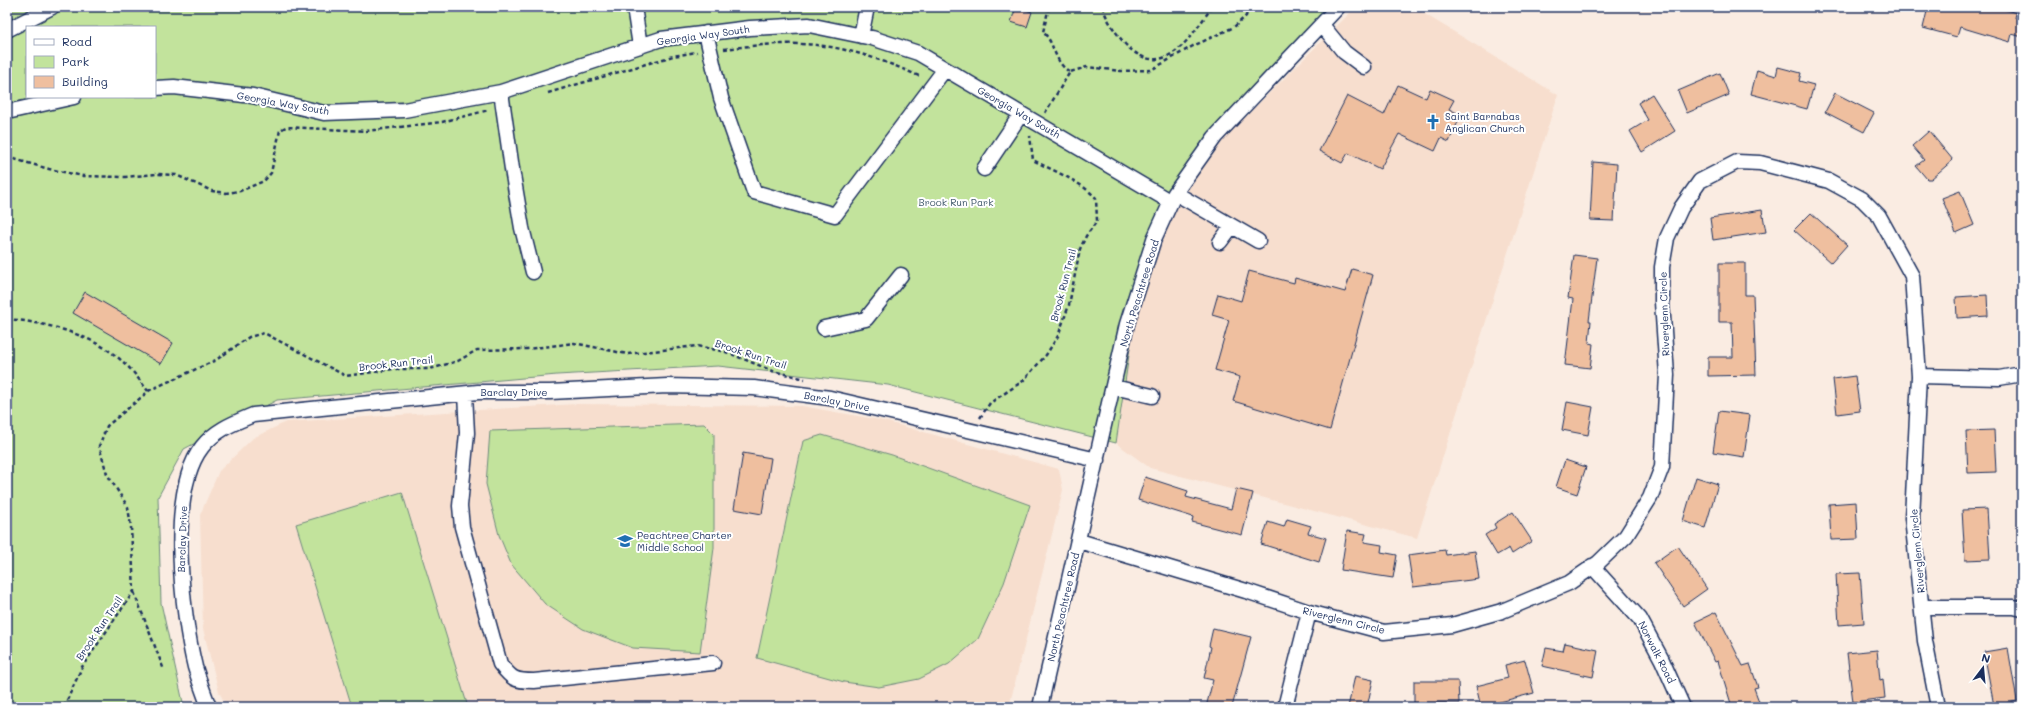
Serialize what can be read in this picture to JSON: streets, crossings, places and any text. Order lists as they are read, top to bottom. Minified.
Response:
{"streets":{"street":["Georgia Way South","North Peachtree Road","Riverglenn Circle","Barclay Drive","Norwalk Road"],"path":["Brook Run Trail"]},"crossings":[["Georgia Way South","North Peachtree Road"],["North Peachtree Road","Riverglenn Circle"],["North Peachtree Road","Barclay Drive"],["Riverglenn Circle","Norwalk Road"]],"parks":["Brook Run Park"],"places":{"church":["Saint Barnabas Anglican Church"],"school or university":["Peachtree Charter Middle School"]},"legend":["Road","Park","Building"],"north":"top"}
